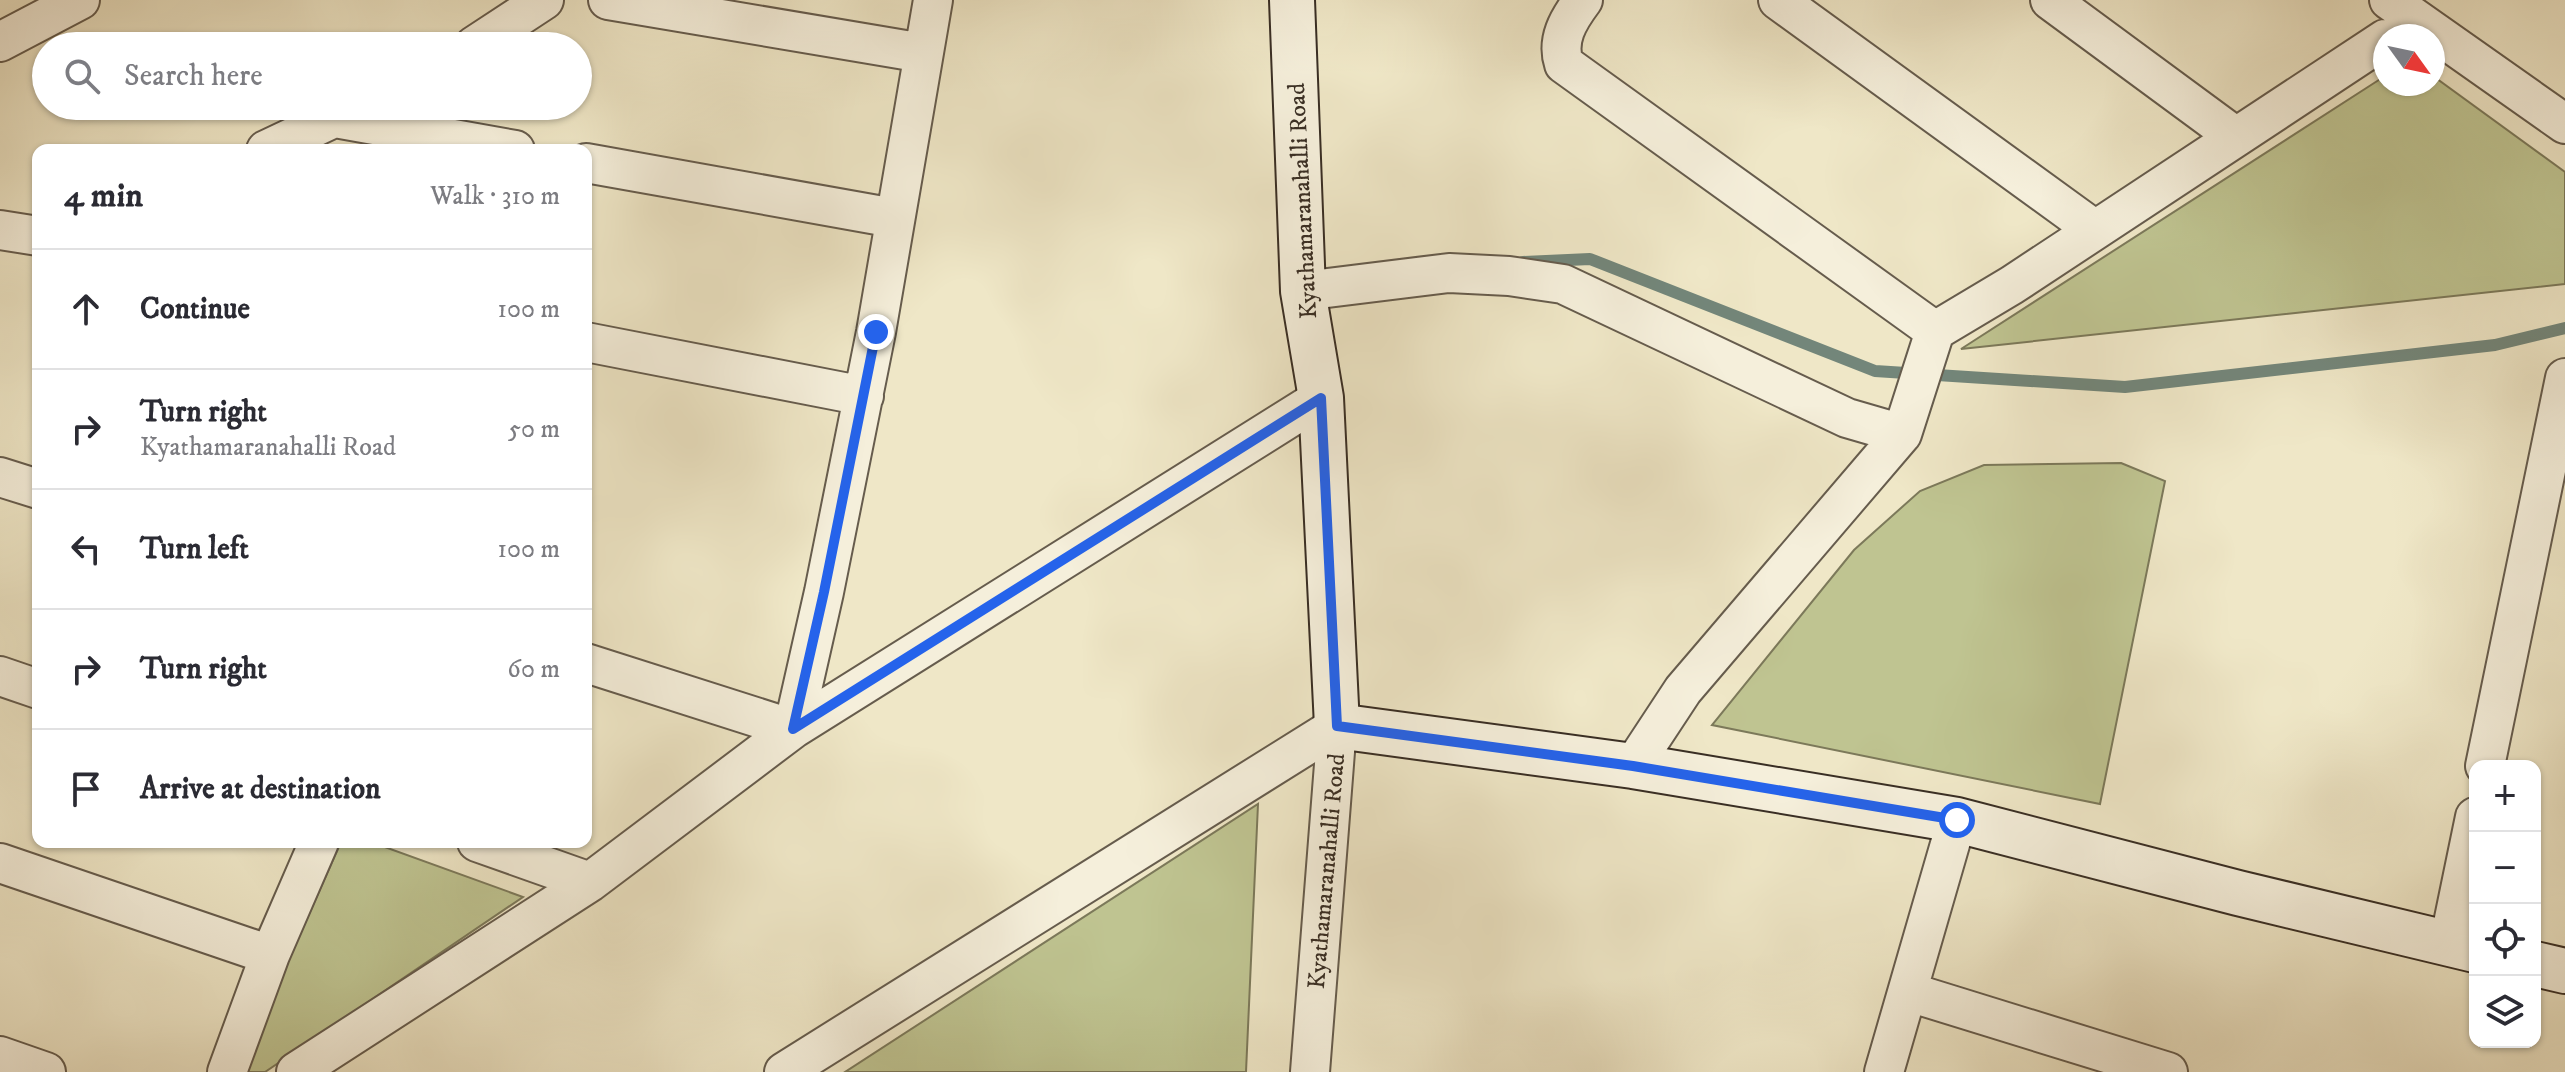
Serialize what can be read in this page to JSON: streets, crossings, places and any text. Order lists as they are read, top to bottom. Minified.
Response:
{"streets":{"main road":["Kyathamaranahalli Road"]},"north":"bottom right","page":{"search":"Search here","heading":["4 min","Walk · 310 m"],"list":[["Continue","100 m"],["Turn right","Kyathamaranahalli Road","50 m"],["Turn left","100 m"],["Turn right","60 m"],"Arrive at destination"],"map_buttons":["+","−"]}}
